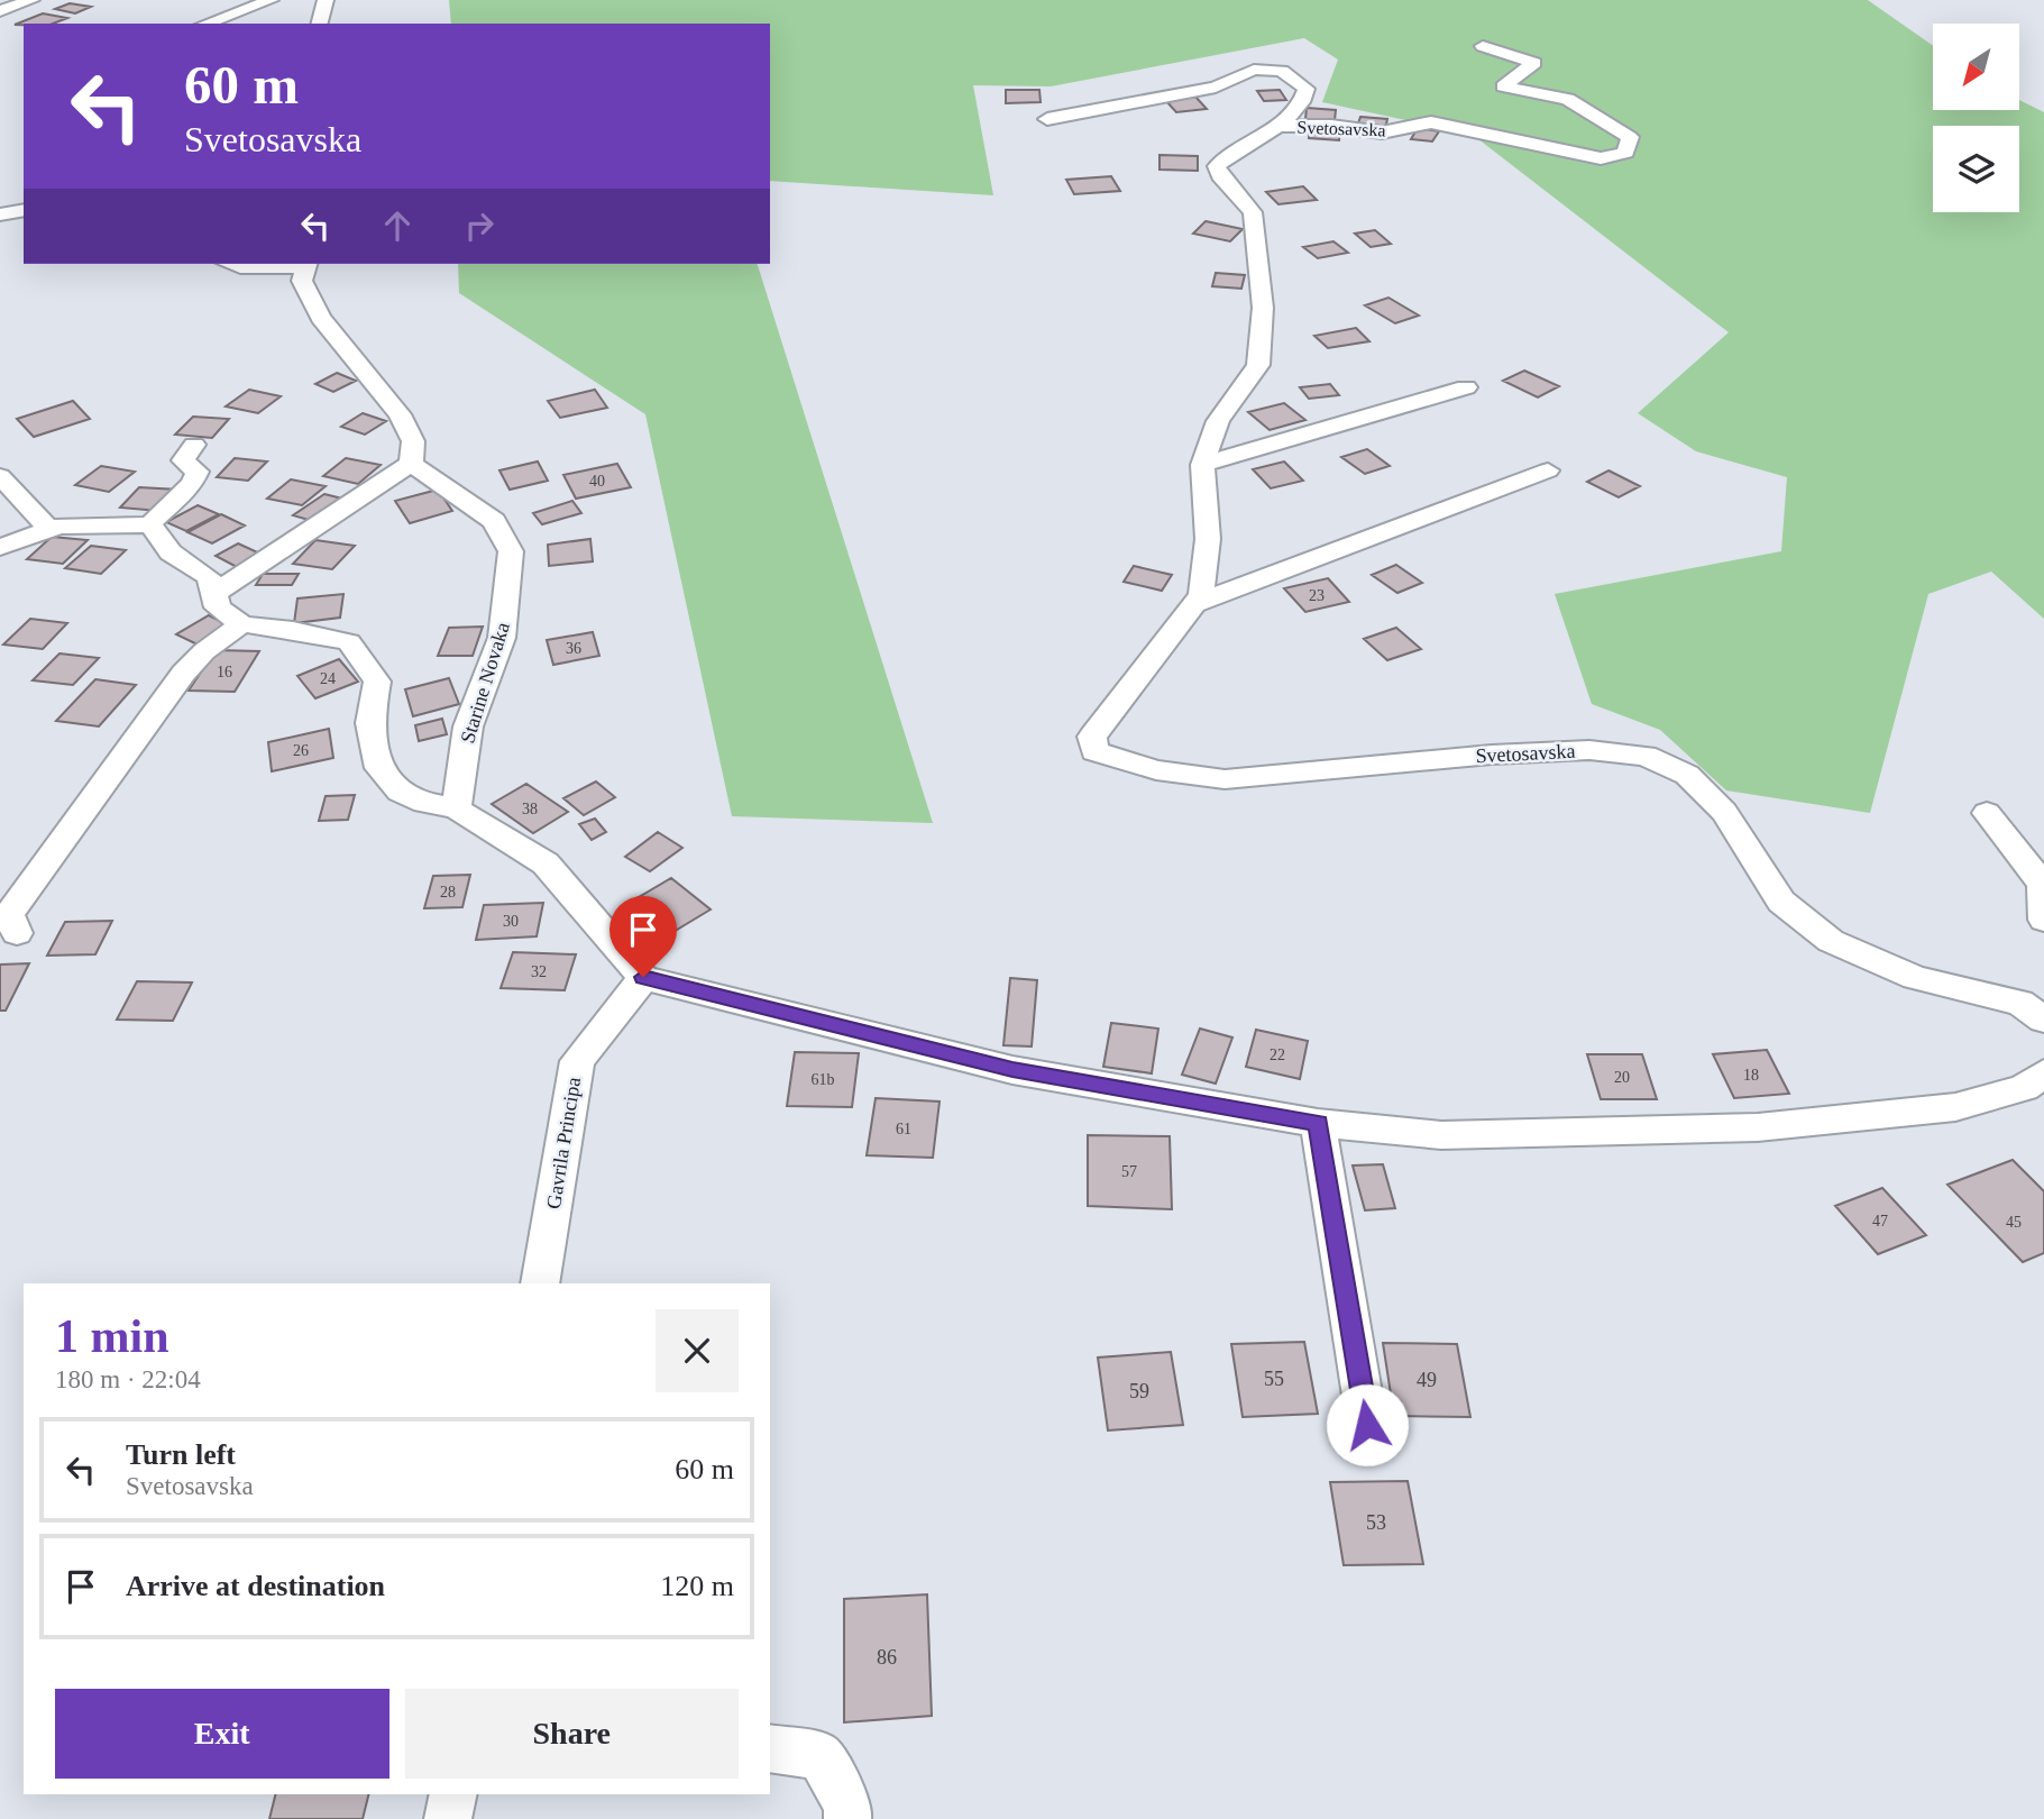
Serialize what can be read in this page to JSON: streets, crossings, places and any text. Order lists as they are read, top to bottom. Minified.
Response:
{"streets":{"street":["Svetosavska","Starine Novaka","Gavrila Principa"]},"house_numbers":["40","23","36","16","24","26","38","28","30","32","22","18","20","61b","61","57","47","45","55","49","59","53","86"],"north":"bottom left","page":{"turn":["60 m","Svetosavska"],"heading":["1 min","180 m · 22:04"],"list":[{"name":"Turn left","note":"Svetosavska","value":"60 m"},{"name":"Arrive at destination","value":"120 m"}],"buttons":["Exit","Share"]}}
